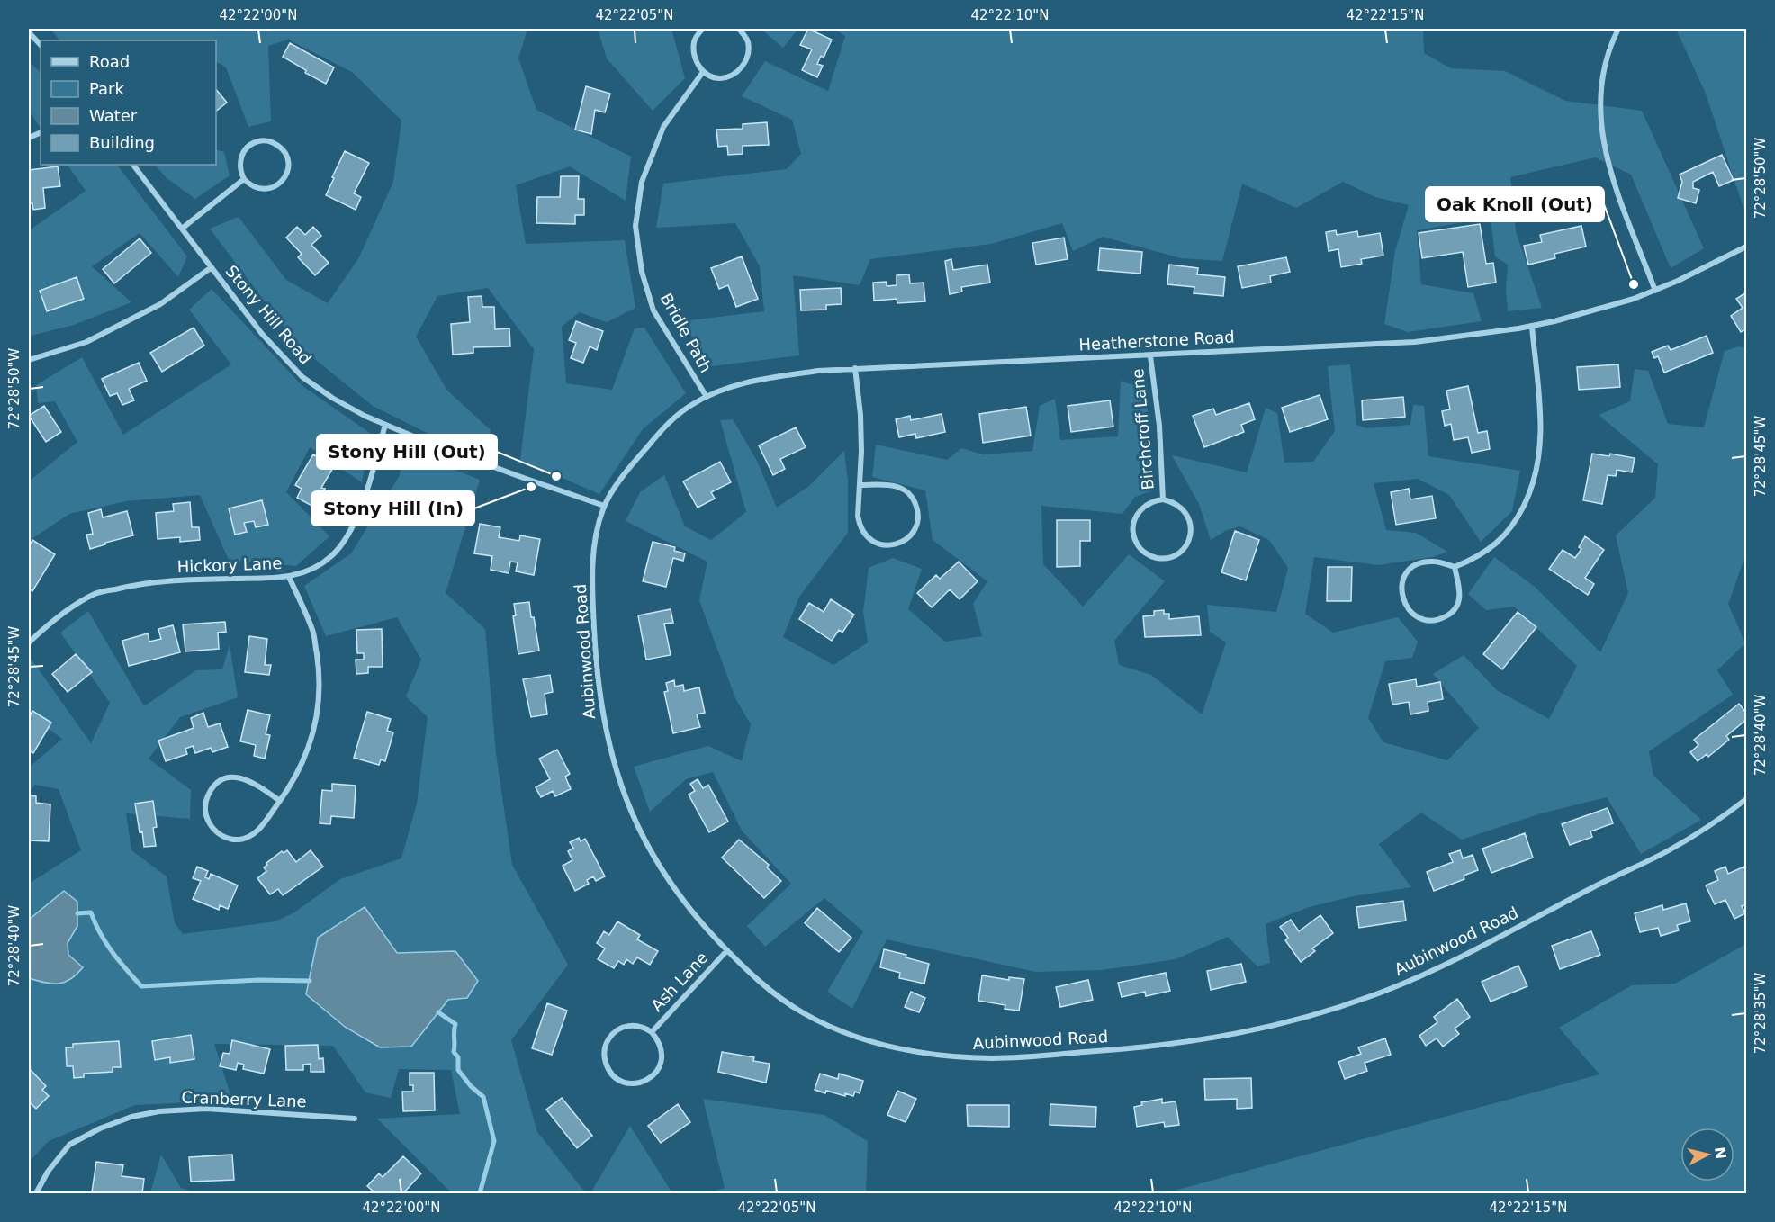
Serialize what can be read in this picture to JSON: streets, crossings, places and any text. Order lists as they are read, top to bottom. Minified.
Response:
{"streets":{"street":["Stony Hill Road","Bridle Path","Heatherstone Road","Birchcroff Lane","Hickory Lane","Aubinwood Road","Ash Lane","Cranberry Lane"]},"crossings":[["Stony Hill Road","Heatherstone Road"],["Stony Hill Road","Hickory Lane"],["Stony Hill Road","Aubinwood Road"],["Bridle Path","Heatherstone Road"],["Heatherstone Road","Birchcroff Lane"],["Heatherstone Road","Aubinwood Road"],["Aubinwood Road","Ash Lane"]],"places":["Oak Knoll (Out)","Stony Hill (Out)","Stony Hill (In)"],"legend":["Road","Park","Water","Building"],"north":"right","coordinates":["42°22'00\"N","42°22'05\"N","42°22'10\"N","42°22'15\"N","72°28'50\"W","72°28'45\"W","72°28'40\"W","72°28'35\"W"]}
